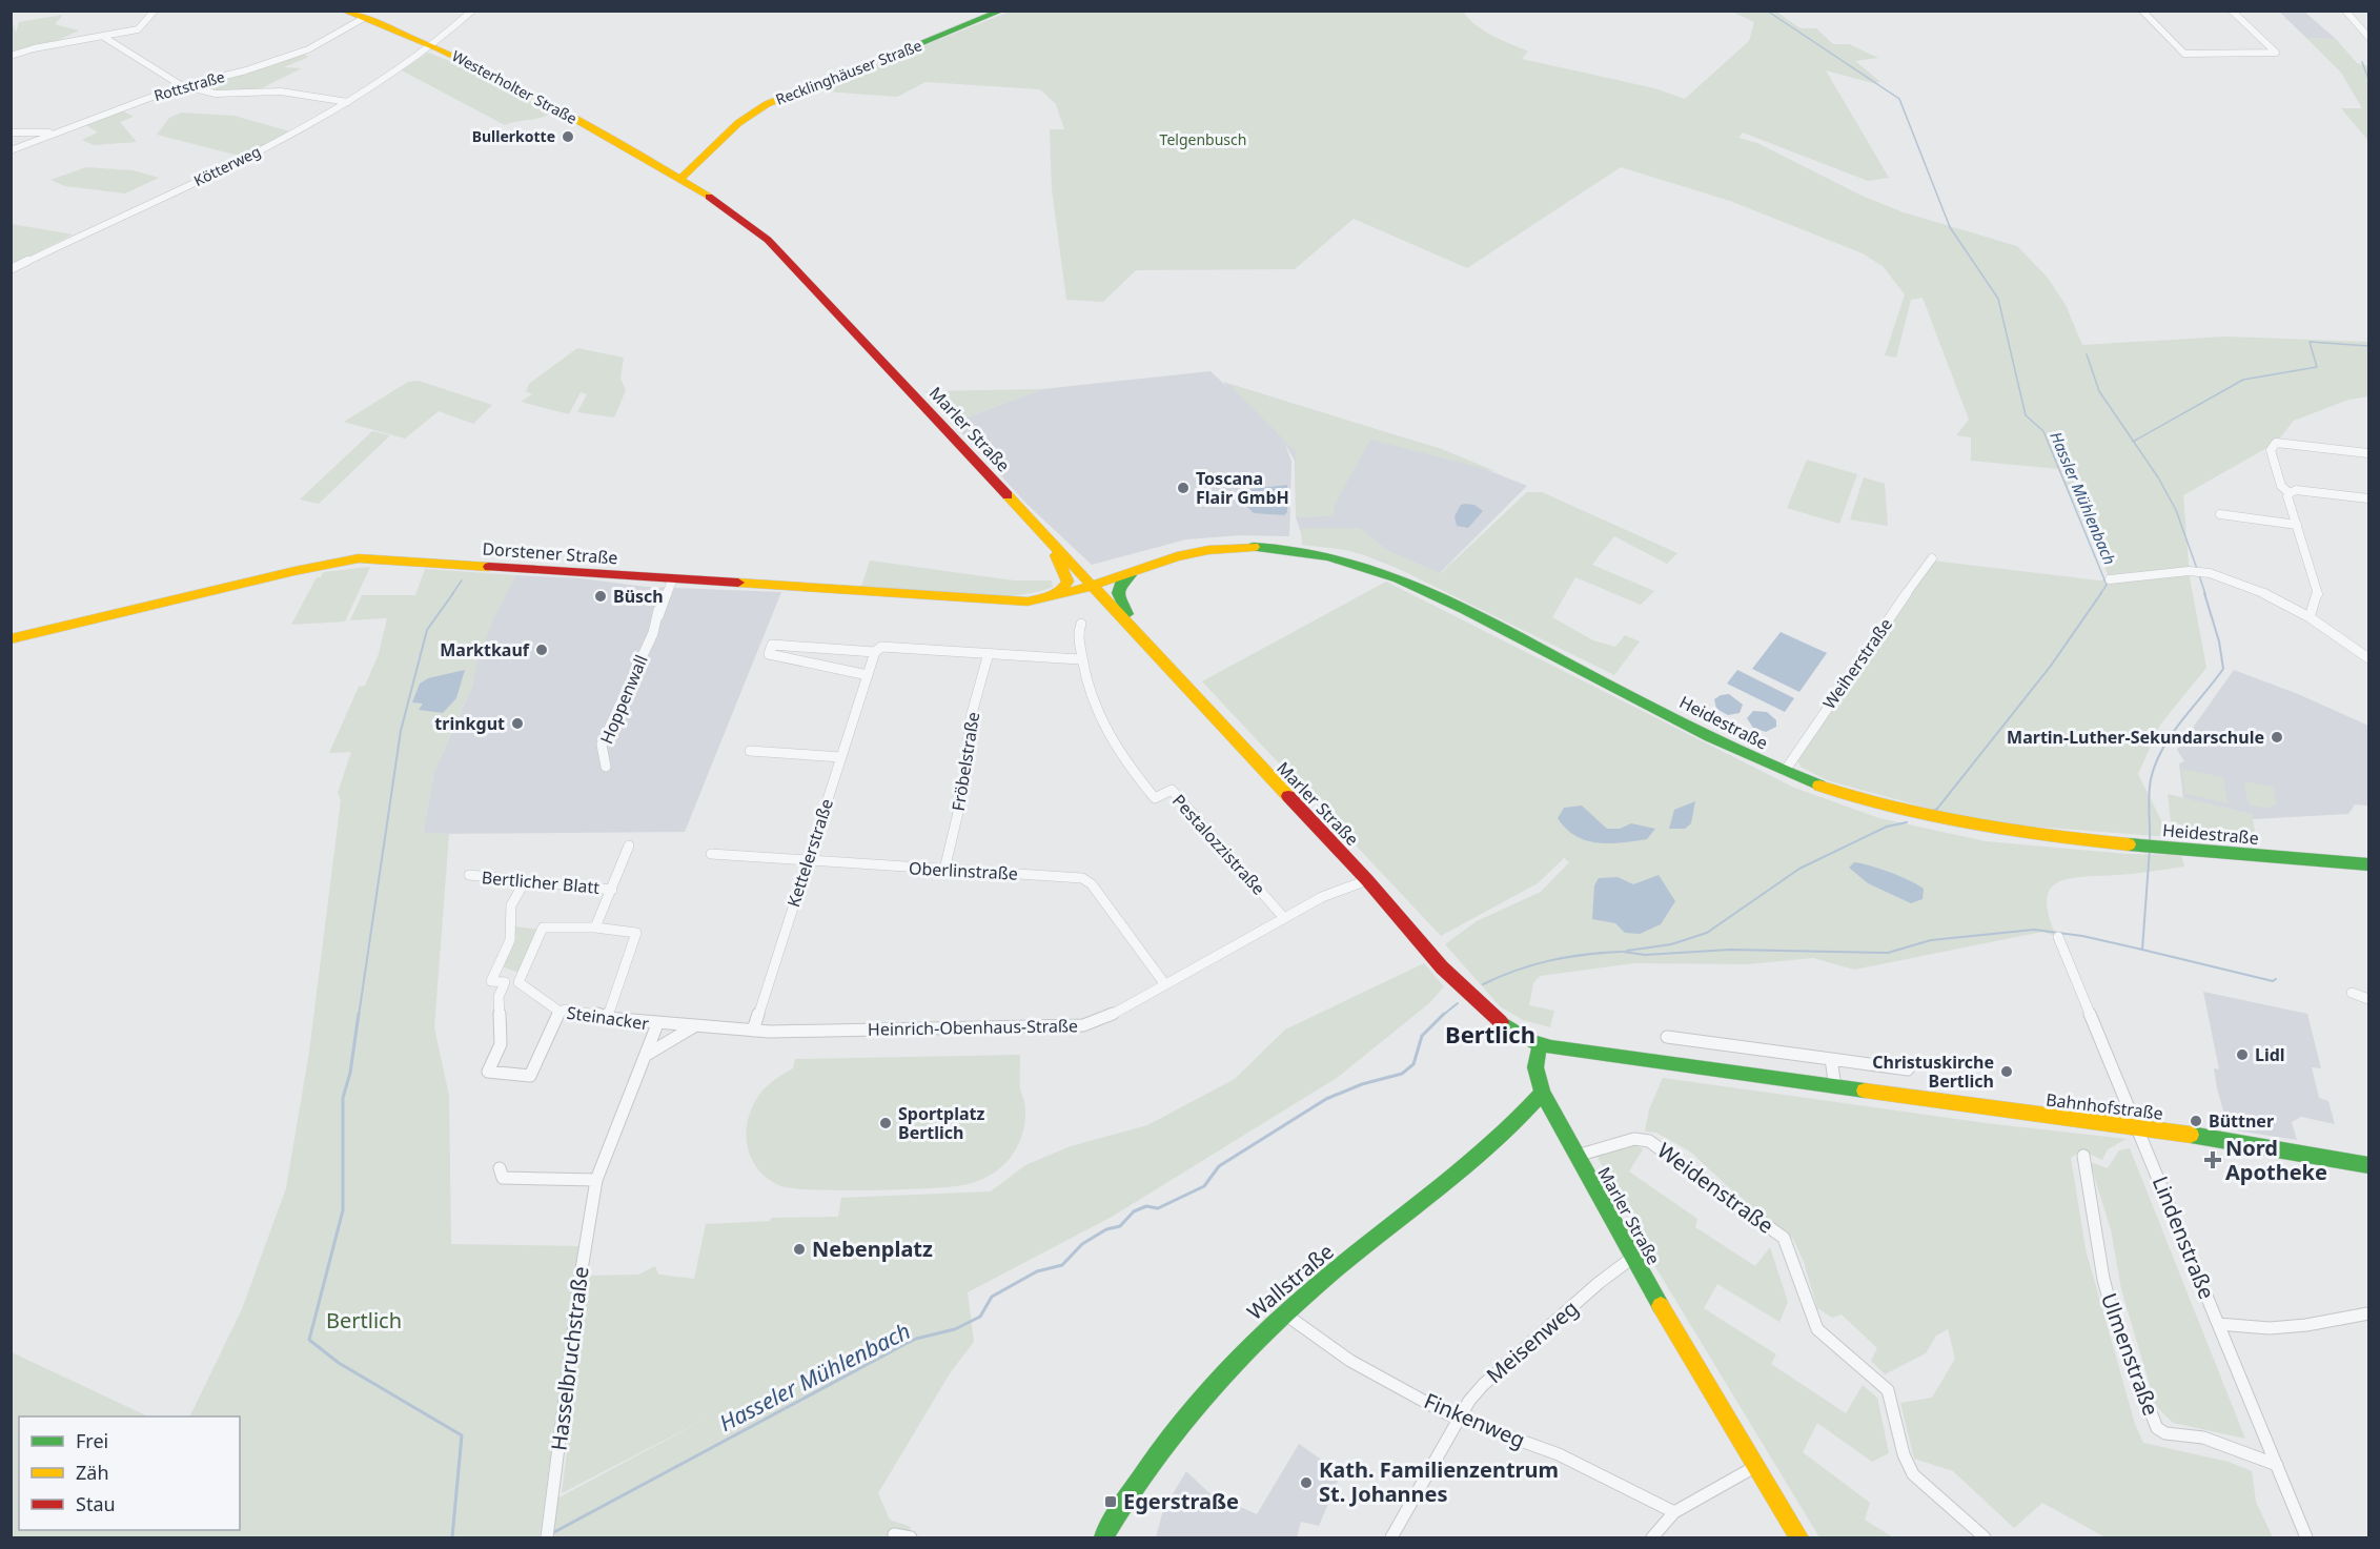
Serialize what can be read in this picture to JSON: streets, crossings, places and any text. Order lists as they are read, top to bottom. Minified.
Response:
{"streets":{"main road":["Recklinghäuser Straße","Westerholter Straße","Marler Straße","Dorstener Straße","Heidestraße","Bahnhofstraße","Wallstraße"],"street":["Rottstraße","Kötterweg","Weiherstraße","Hoppenwall","Fröbelstraße","Pestalozzistraße","Kettelerstraße","Oberlinstraße","Bertlicher Blatt","Steinacker","Heinrich-Obenhaus-Straße","Weidenstraße","Lindenstraße","Meisenweg","Ulmenstraße","Hasselbruchstraße","Finkenweg"]},"crossings":[["Recklinghäuser Straße","Westerholter Straße"],["Recklinghäuser Straße","Marler Straße"],["Rottstraße","Westerholter Straße"],["Westerholter Straße","Kötterweg"],["Westerholter Straße","Marler Straße"],["Marler Straße","Dorstener Straße"],["Marler Straße","Heidestraße"],["Marler Straße","Heinrich-Obenhaus-Straße"],["Marler Straße","Bahnhofstraße"],["Marler Straße","Weidenstraße"],["Marler Straße","Wallstraße"],["Marler Straße","Meisenweg"],["Dorstener Straße","Hoppenwall"],["Dorstener Straße","Heidestraße"],["Weiherstraße","Heidestraße"],["Fröbelstraße","Oberlinstraße"],["Pestalozzistraße","Heinrich-Obenhaus-Straße"],["Kettelerstraße","Oberlinstraße"],["Kettelerstraße","Heinrich-Obenhaus-Straße"],["Oberlinstraße","Heinrich-Obenhaus-Straße"],["Steinacker","Heinrich-Obenhaus-Straße"],["Steinacker","Hasselbruchstraße"],["Heinrich-Obenhaus-Straße","Hasselbruchstraße"],["Bahnhofstraße","Lindenstraße"],["Lindenstraße","Ulmenstraße"],["Wallstraße","Finkenweg"],["Meisenweg","Finkenweg"]],"districts":["Bertlich"],"water":["Hassler Mühlenbach","Hasseler Mühlenbach"],"parks":["Telgenbusch","Bertlich"],"places":{"other":["Bullerkotte","Toscana Flair GmbH","Büsch","Marktkauf","trinkgut","Martin-Luther-Sekundarschule","Lidl","Christuskirche Bertlich","Büttner","Sportplatz Bertlich","Nebenplatz","Kath. Familienzentrum St. Johannes"],"health":["Nord Apotheke"],"transit":["Egerstraße"]},"legend":["Frei","Zäh","Stau"]}
